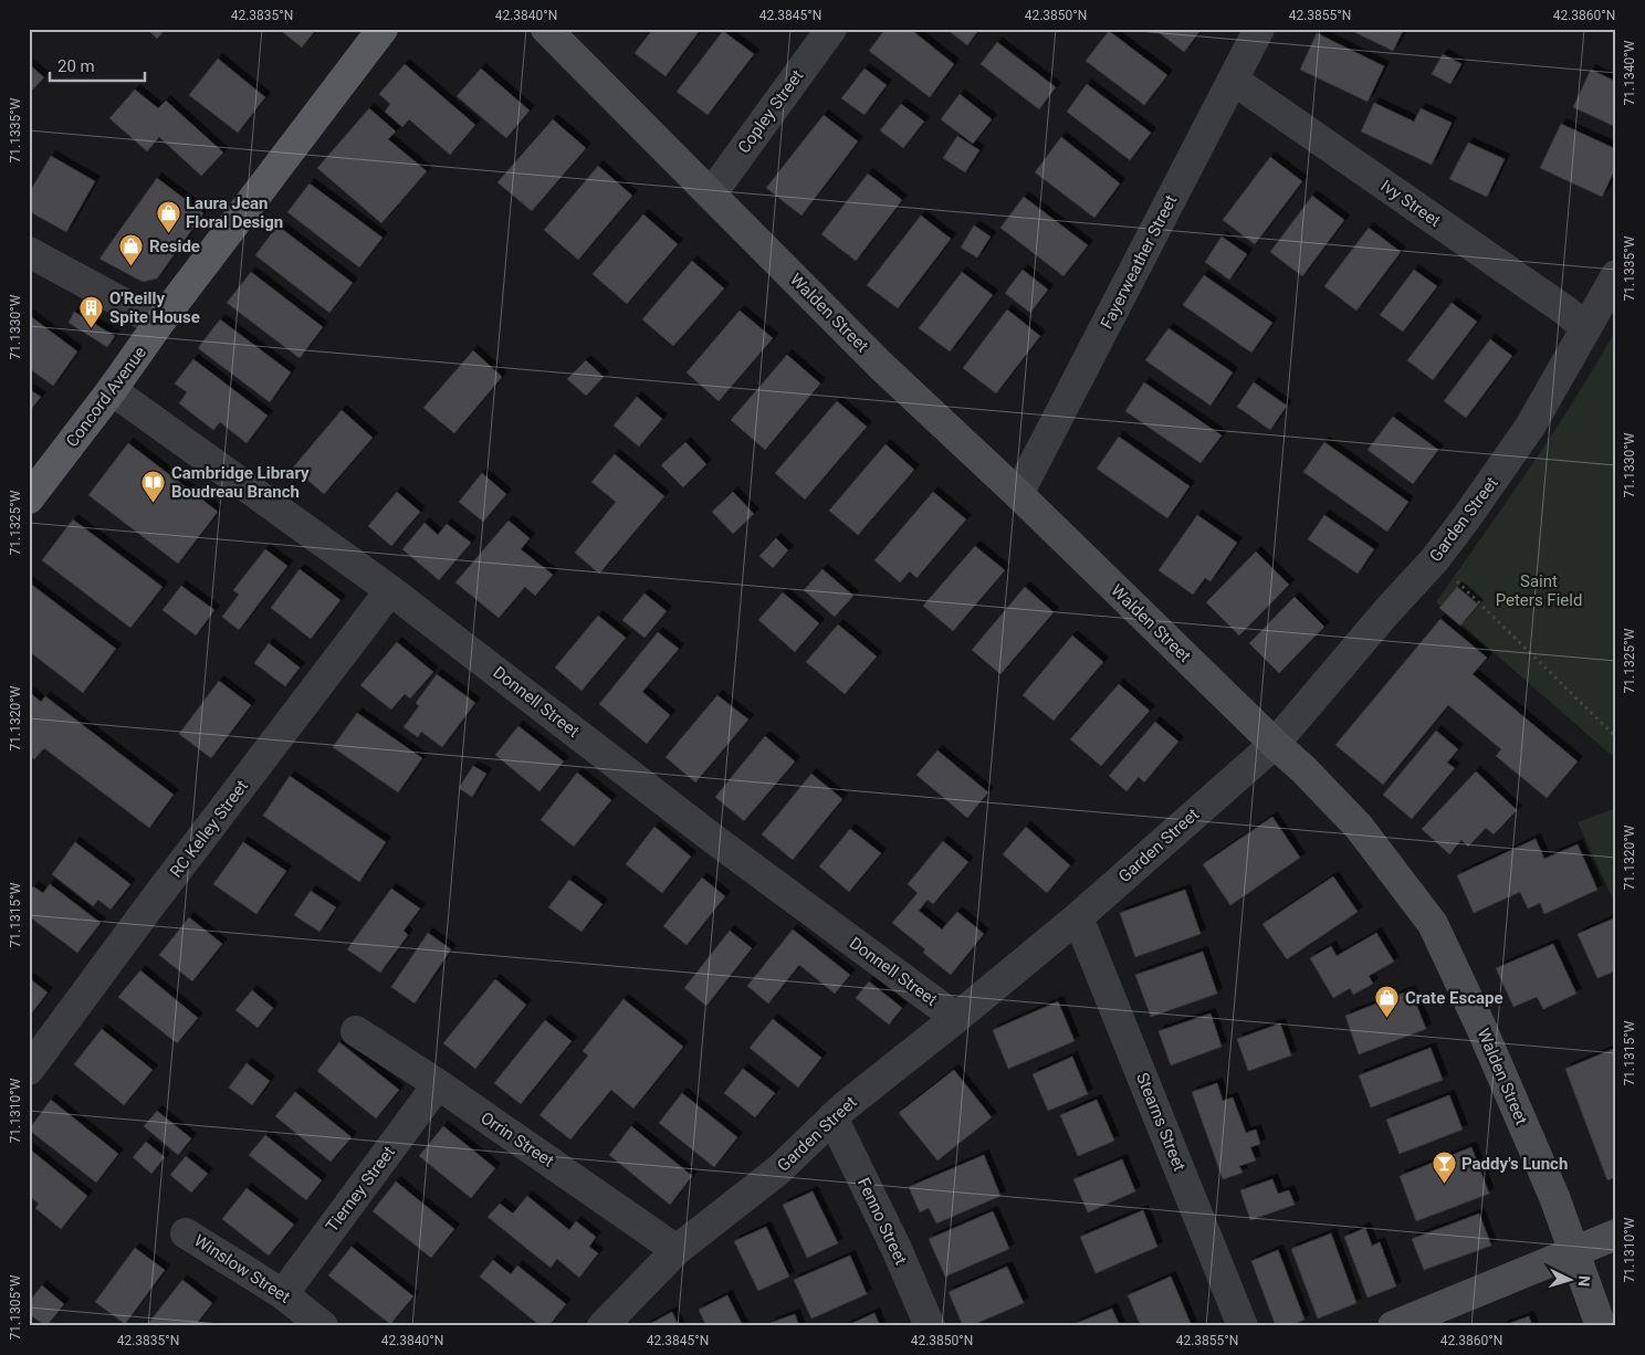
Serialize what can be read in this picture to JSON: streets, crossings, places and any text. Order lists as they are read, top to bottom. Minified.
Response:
{"streets":{"main road":["Concord Avenue"],"street":["Copley Street","Ivy Street","Fayerweather Street","Walden Street","Garden Street","Donnell Street","RC Kelley Street","Stearns Street","Orrin Street","Tierney Street","Fenno Street","Winslow Street"]},"crossings":[["Copley Street","Walden Street"],["Ivy Street","Fayerweather Street"],["Ivy Street","Garden Street"],["Fayerweather Street","Walden Street"],["Walden Street","Garden Street"],["Concord Avenue","Donnell Street"],["Garden Street","Donnell Street"],["Garden Street","Stearns Street"],["Garden Street","Orrin Street"],["Garden Street","Fenno Street"],["Donnell Street","RC Kelley Street"],["Orrin Street","Tierney Street"],["Tierney Street","Winslow Street"]],"parks":["Saint Peters Field"],"places":{"shop":["Laura Jean Floral Design","Reside","Crate Escape"],"building":["O'Reilly Spite House"],"library":["Cambridge Library Boudreau Branch"],"bar":["Paddy's Lunch"]},"scale_bar":"20 m","north":"right","coordinates":["42.3835°N","42.3840°N","42.3845°N","42.3850°N","42.3855°N","42.3860°N","71.1340°W","71.1335°W","71.1330°W","71.1325°W","71.1320°W","71.1315°W","71.1310°W","71.1305°W"]}
